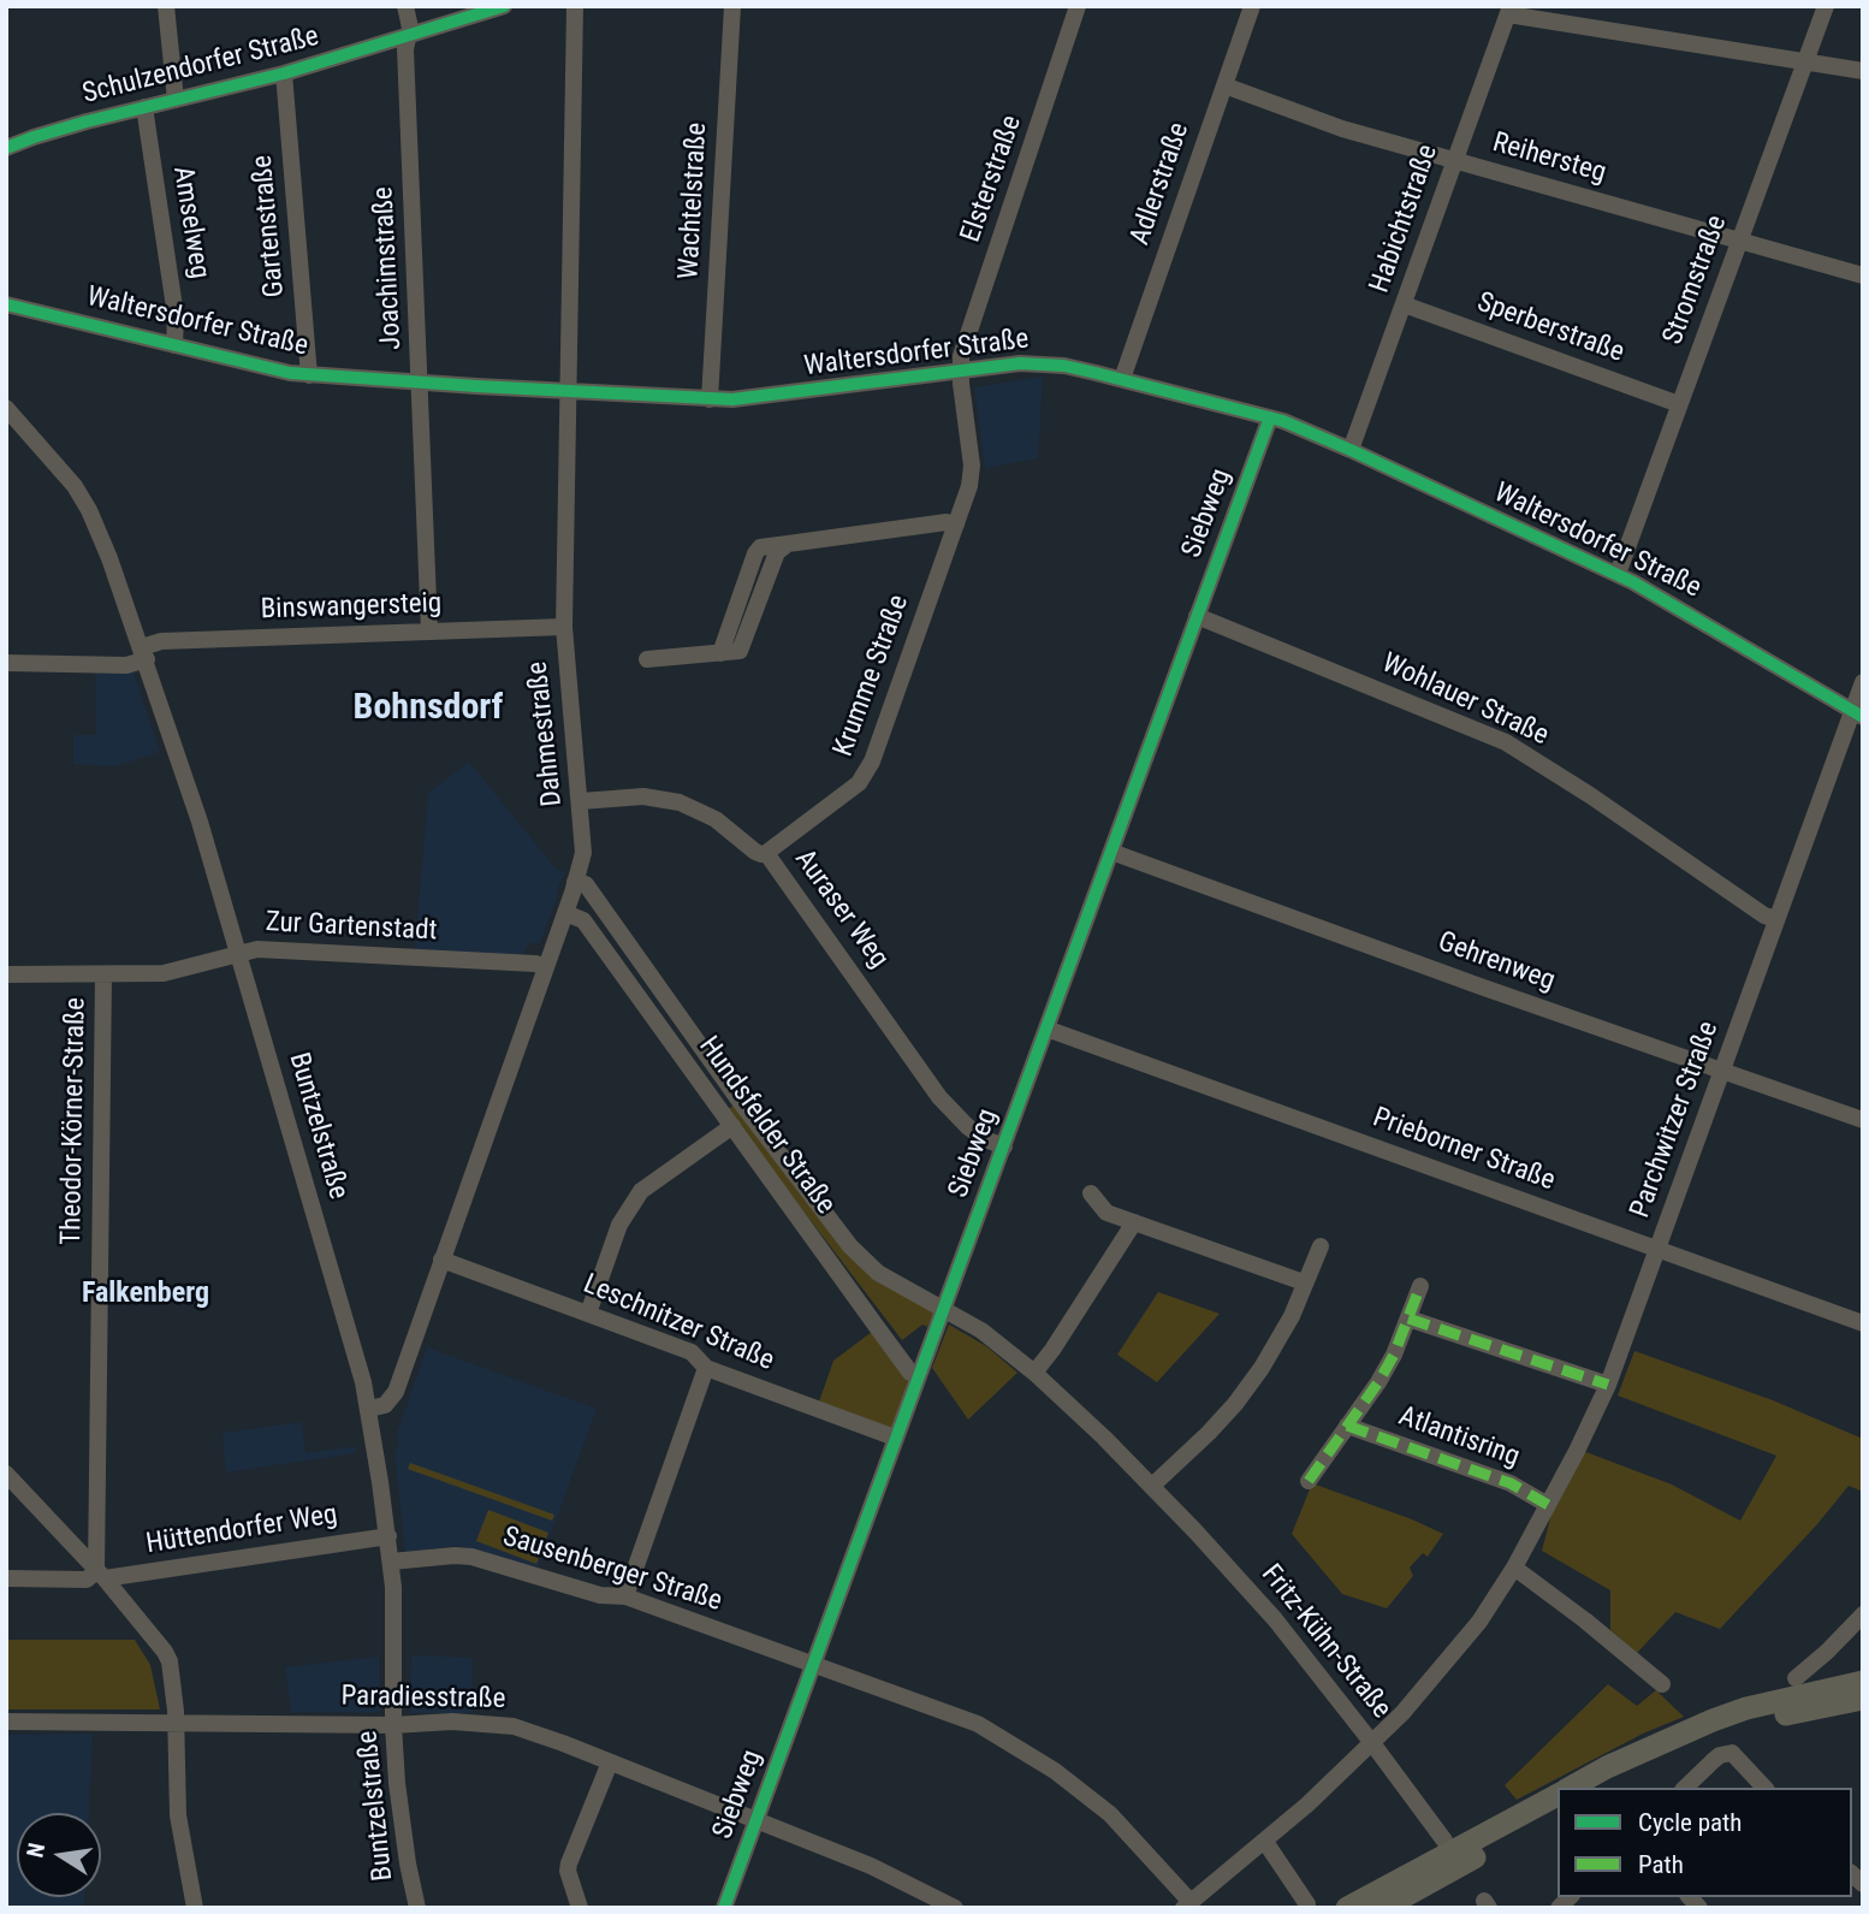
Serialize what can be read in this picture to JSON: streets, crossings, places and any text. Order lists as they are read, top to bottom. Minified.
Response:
{"streets":{"street":["Schulzendorfer Straße","Reihersteg","Elsterstraße","Adlerstraße","Wachtelstraße","Habichtstraße","Amselweg","Gartenstraße","Joachimstraße","Stromstraße","Waltersdorfer Straße","Sperberstraße","Siebweg","Binswangersteig","Krumme Straße","Wohlauer Straße","Dahmestraße","Auraser Weg","Zur Gartenstadt","Gehrenweg","Parchwitzer Straße","Theodor-Körner-Straße","Buntzelstraße","Hundsfelder Straße","Prieborner Straße","Leschnitzer Straße","Atlantisring","Hüttendorfer Weg","Sausenberger Straße","Fritz-Kühn-Straße","Paradiesstraße"]},"crossings":[["Schulzendorfer Straße","Amselweg"],["Schulzendorfer Straße","Gartenstraße"],["Schulzendorfer Straße","Joachimstraße"],["Reihersteg","Adlerstraße"],["Reihersteg","Habichtstraße"],["Reihersteg","Stromstraße"],["Elsterstraße","Waltersdorfer Straße"],["Elsterstraße","Krumme Straße"],["Adlerstraße","Waltersdorfer Straße"],["Wachtelstraße","Waltersdorfer Straße"],["Habichtstraße","Waltersdorfer Straße"],["Habichtstraße","Sperberstraße"],["Amselweg","Waltersdorfer Straße"],["Gartenstraße","Waltersdorfer Straße"],["Joachimstraße","Waltersdorfer Straße"],["Joachimstraße","Binswangersteig"],["Stromstraße","Waltersdorfer Straße"],["Stromstraße","Sperberstraße"],["Waltersdorfer Straße","Siebweg"],["Waltersdorfer Straße","Krumme Straße"],["Waltersdorfer Straße","Dahmestraße"],["Waltersdorfer Straße","Parchwitzer Straße"],["Siebweg","Wohlauer Straße"],["Siebweg","Auraser Weg"],["Siebweg","Gehrenweg"],["Siebweg","Hundsfelder Straße"],["Siebweg","Prieborner Straße"],["Siebweg","Leschnitzer Straße"],["Siebweg","Sausenberger Straße"],["Siebweg","Fritz-Kühn-Straße"],["Siebweg","Paradiesstraße"],["Binswangersteig","Dahmestraße"],["Binswangersteig","Buntzelstraße"],["Krumme Straße","Auraser Weg"],["Wohlauer Straße","Parchwitzer Straße"],["Dahmestraße","Auraser Weg"],["Dahmestraße","Zur Gartenstadt"],["Dahmestraße","Buntzelstraße"],["Dahmestraße","Hundsfelder Straße"],["Dahmestraße","Leschnitzer Straße"],["Zur Gartenstadt","Theodor-Körner-Straße"],["Zur Gartenstadt","Buntzelstraße"],["Gehrenweg","Parchwitzer Straße"],["Parchwitzer Straße","Prieborner Straße"],["Parchwitzer Straße","Atlantisring"],["Parchwitzer Straße","Sausenberger Straße"],["Parchwitzer Straße","Fritz-Kühn-Straße"],["Theodor-Körner-Straße","Hüttendorfer Weg"],["Buntzelstraße","Hüttendorfer Weg"],["Buntzelstraße","Sausenberger Straße"],["Buntzelstraße","Paradiesstraße"],["Hundsfelder Straße","Fritz-Kühn-Straße"]],"districts":["Bohnsdorf","Falkenberg"],"legend":["Cycle path","Path"],"north":"left"}
